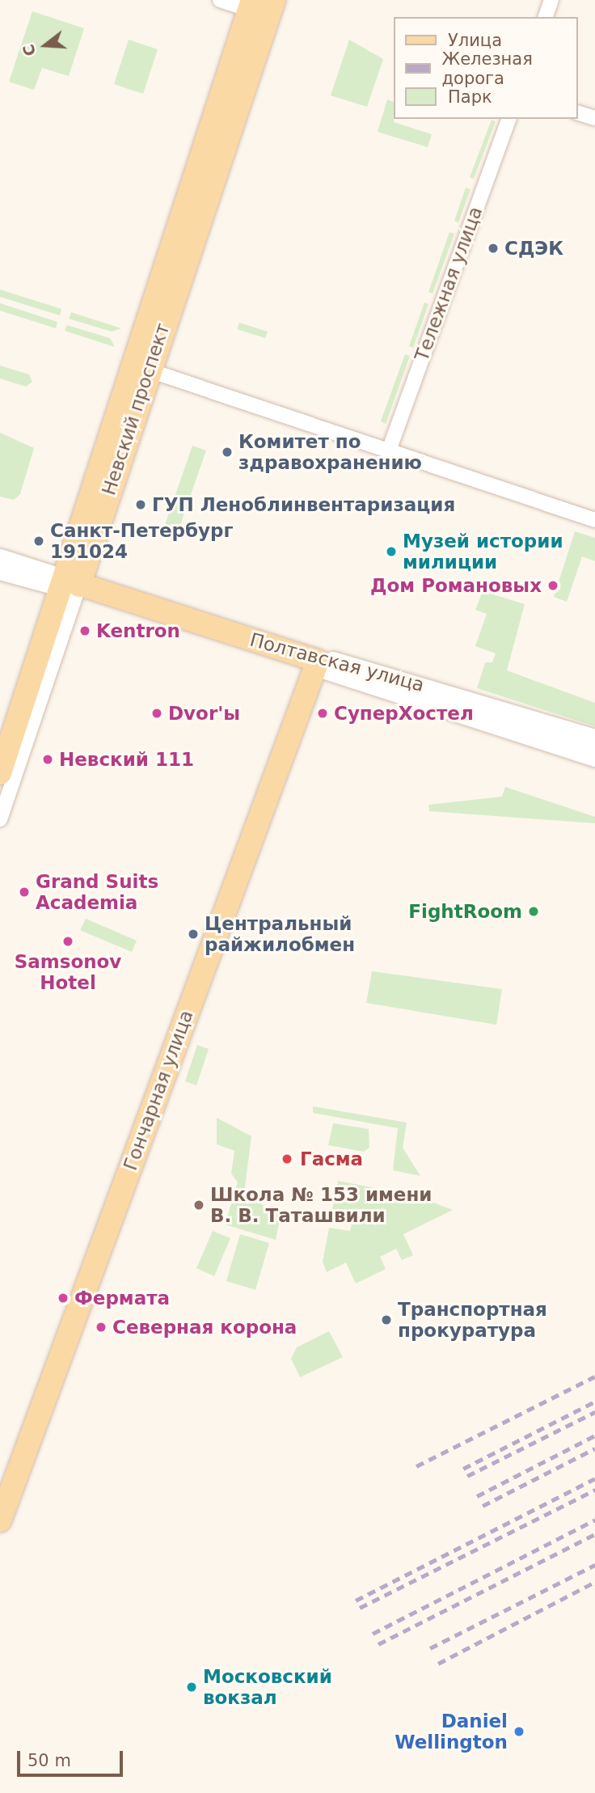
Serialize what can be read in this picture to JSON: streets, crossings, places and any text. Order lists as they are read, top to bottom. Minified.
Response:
{"streets":{"main road":["Невский проспект","Полтавская улица","Гончарная улица"],"street":["Тележная улица"]},"crossings":[["Невский проспект","Полтавская улица"],["Полтавская улица","Гончарная улица"]],"places":["СДЭК","Комитет по здравохранению","ГУП Леноблинвентаризация","Санкт-Петербург 191024","Музей истории милиции","Дом Романовых","Kentron","Dvor'ы","СуперХостел","Невский 111","Grand Suits Academia","FightRoom","Центральный райжилобмен","Samsonov Hotel","Гасма","Школа № 153 имени В. В. Таташвили","Фермата","Транспортная прокуратура","Северная корона","Московский вокзал","Daniel Wellington"],"legend":["Улица","Железная дорога","Парк"],"scale_bar":"50 m","north":"left"}
